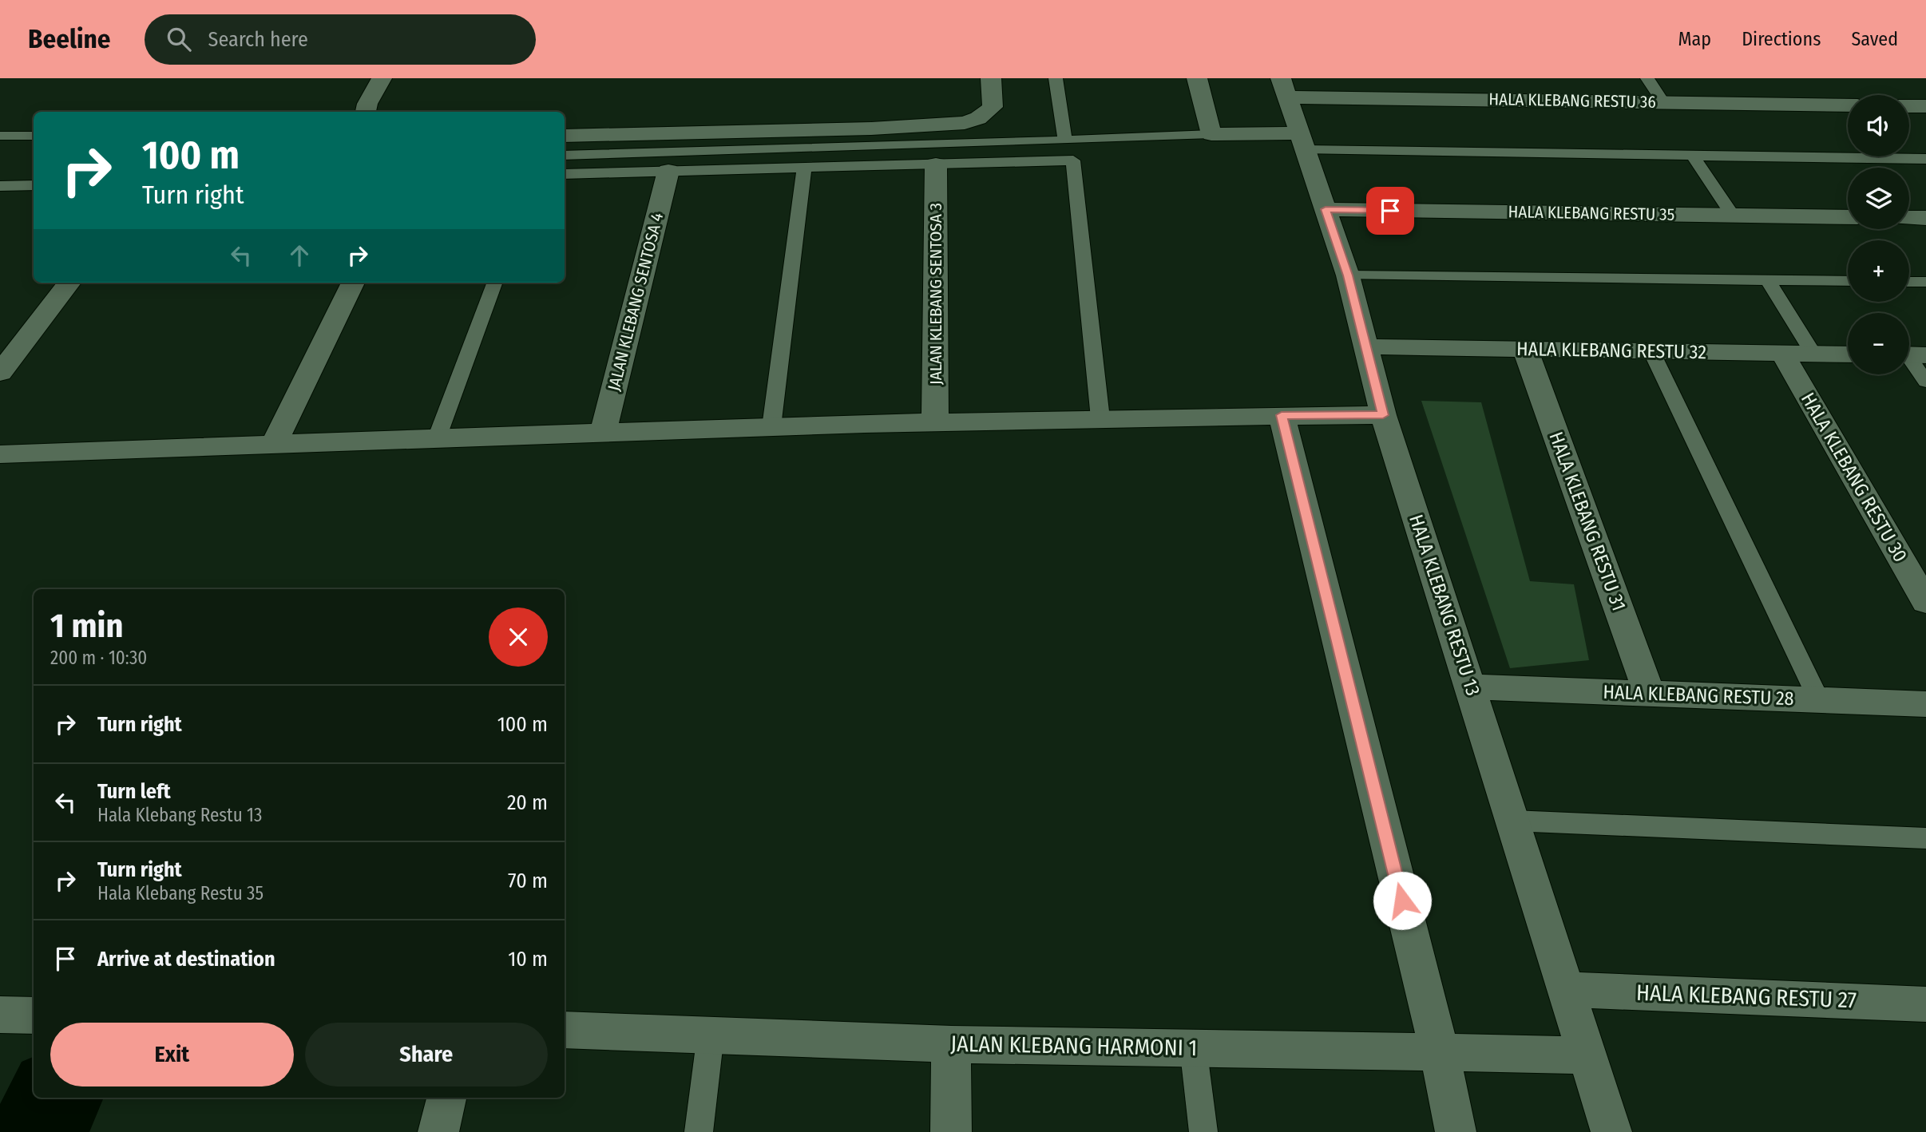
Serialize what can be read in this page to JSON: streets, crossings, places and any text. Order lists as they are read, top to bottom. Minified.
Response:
{"streets":{"street":["HALA KLEBANG RESTU 36","HALA KLEBANG RESTU 35","JALAN KLEBANG SENTOSA 3","JALAN KLEBANG SENTOSA 4","HALA KLEBANG RESTU 32","HALA KLEBANG RESTU 30","HALA KLEBANG RESTU 31","HALA KLEBANG RESTU 13","HALA KLEBANG RESTU 28","HALA KLEBANG RESTU 27","JALAN KLEBANG HARMONI 1"]},"crossings":[["HALA KLEBANG RESTU 36","HALA KLEBANG RESTU 13"],["HALA KLEBANG RESTU 35","HALA KLEBANG RESTU 13"],["HALA KLEBANG RESTU 32","HALA KLEBANG RESTU 30"],["HALA KLEBANG RESTU 32","HALA KLEBANG RESTU 31"],["HALA KLEBANG RESTU 32","HALA KLEBANG RESTU 13"],["HALA KLEBANG RESTU 31","HALA KLEBANG RESTU 28"],["HALA KLEBANG RESTU 13","HALA KLEBANG RESTU 28"],["HALA KLEBANG RESTU 13","HALA KLEBANG RESTU 27"],["HALA KLEBANG RESTU 13","JALAN KLEBANG HARMONI 1"]],"page":{"header":"Beeline","search":"Search here","nav":["Map","Directions","Saved"],"map_buttons":["+","−"],"turn":["100 m","Turn right"],"heading":["1 min","200 m · 10:30"],"list":[{"name":"Turn right","value":"100 m"},{"name":"Turn left","note":"Hala Klebang Restu 13","value":"20 m"},{"name":"Turn right","note":"Hala Klebang Restu 35","value":"70 m"},{"name":"Arrive at destination","value":"10 m"}],"buttons":["Exit","Share"]}}
